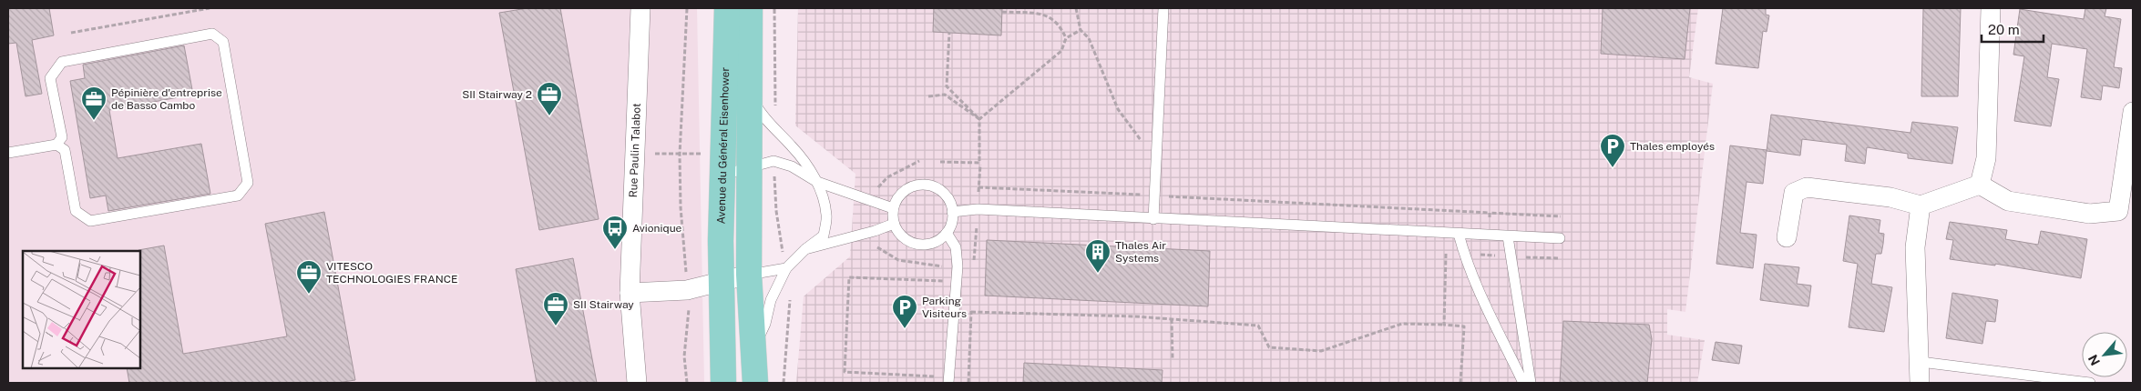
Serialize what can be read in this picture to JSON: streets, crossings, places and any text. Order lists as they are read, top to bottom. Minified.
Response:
{"streets":{"main road":["Avenue du Général Eisenhower"],"street":["Rue Paulin Talabot"]},"places":{"office":["SII Stairway 2","Pépinière d'entreprise de Basso Cambo","VITESCO TECHNOLOGIES FRANCE","SII Stairway"],"parking":["Thales employés","Parking Visiteurs"],"bus stop":["Avionique"],"building":["Thales Air Systems"]},"scale_bar":"20 m","north":"bottom left"}
